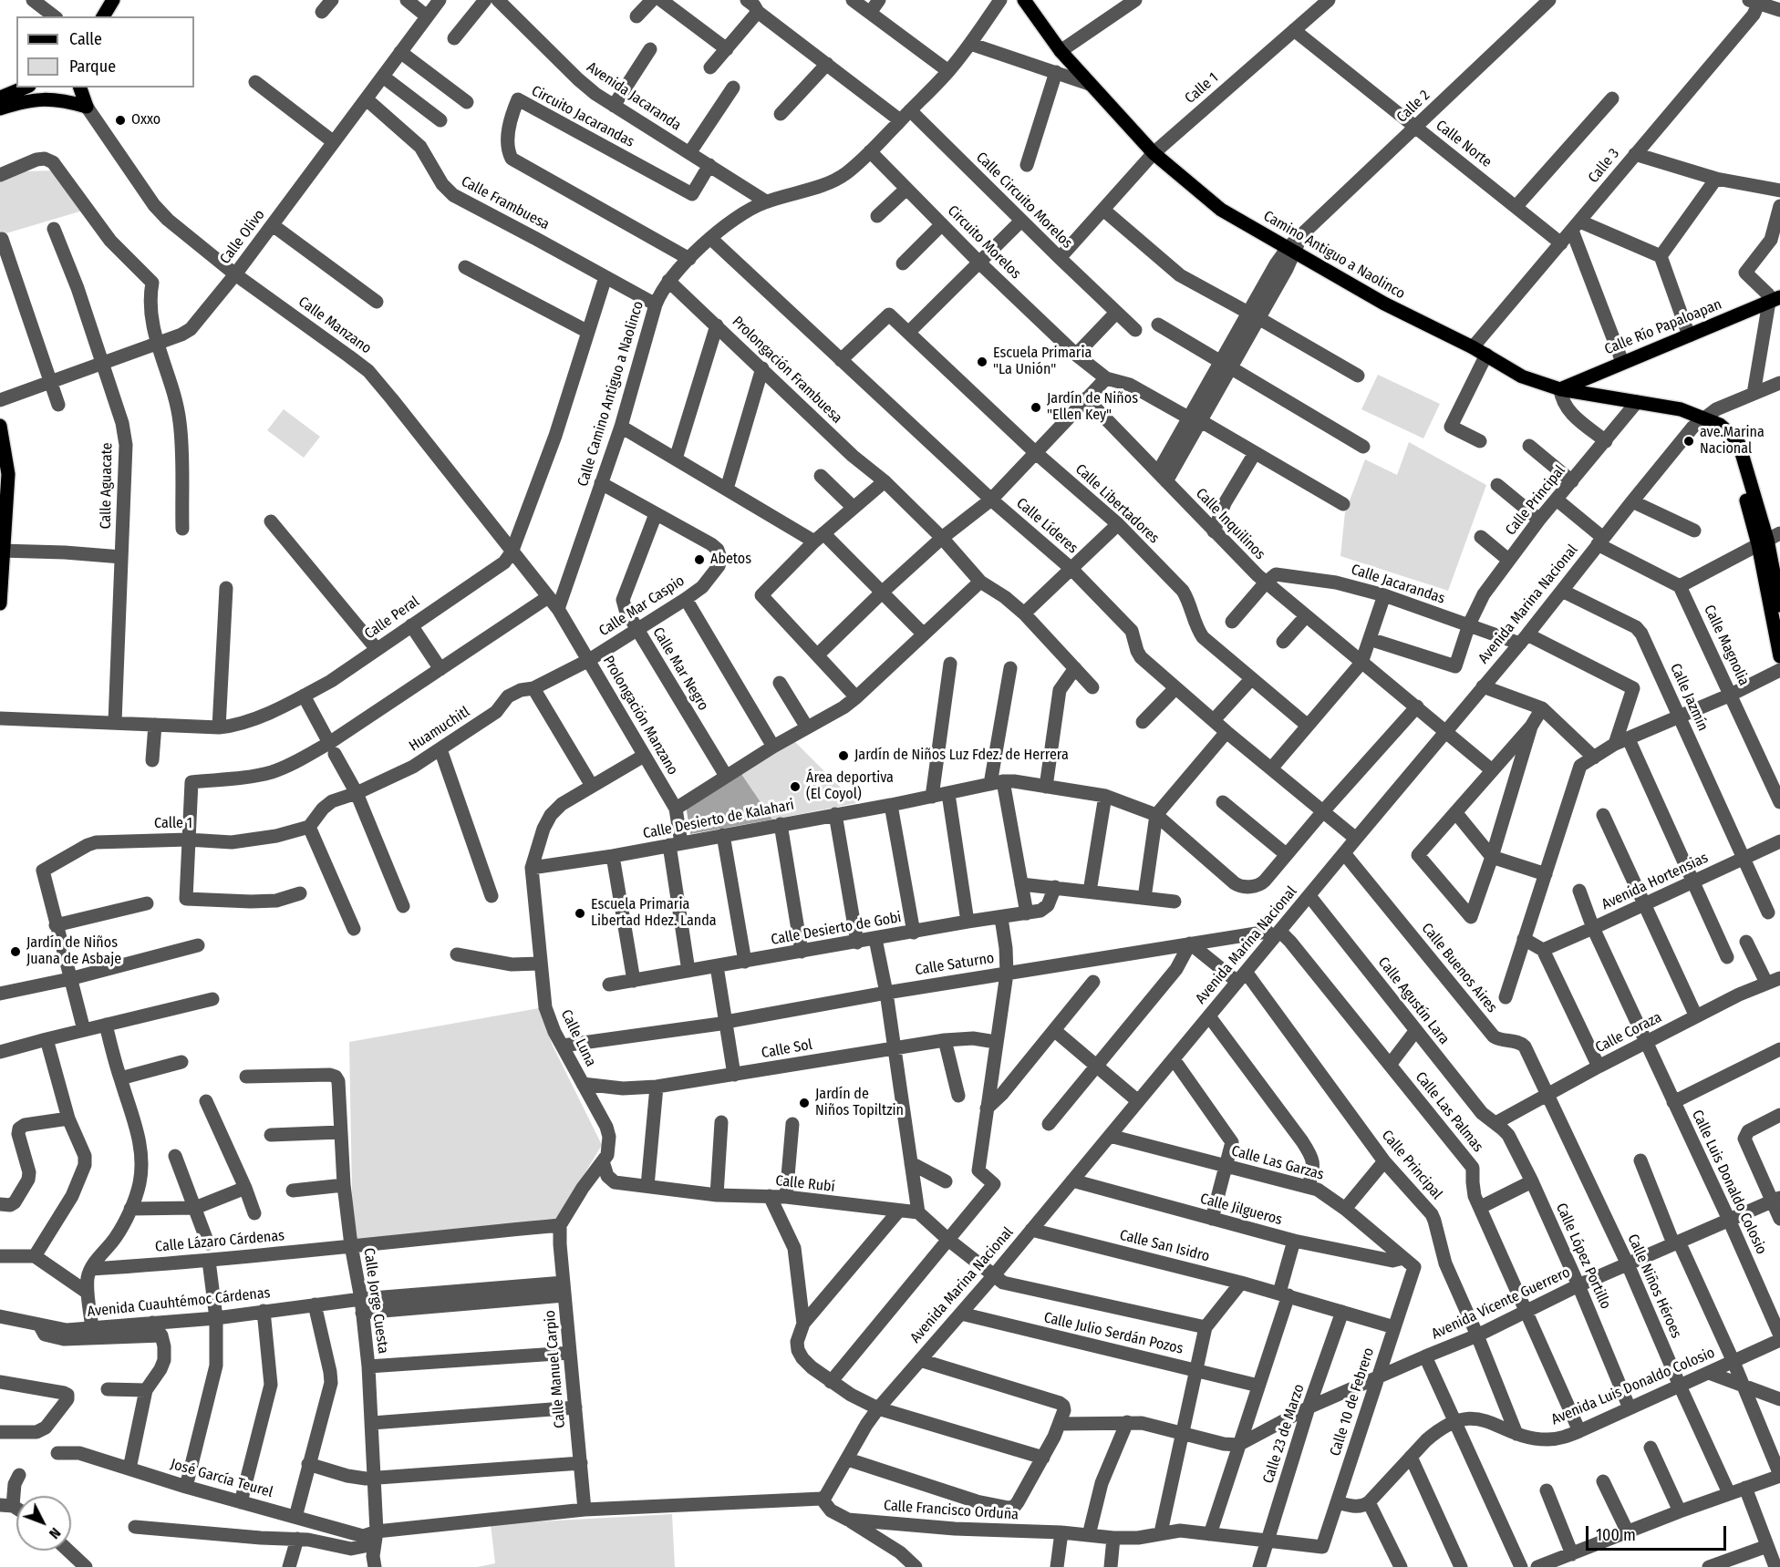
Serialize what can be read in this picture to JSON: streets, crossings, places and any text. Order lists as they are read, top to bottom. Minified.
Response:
{"streets":{"main road":["Camino Antiguo a Naolinco","Calle Manzano","Calle Río Papaloapan"],"street":["Calle 1","Avenida Jacaranda","Calle 2","Circuito Jacarandas","Calle Norte","Calle 3","Calle Circuito Morelos","Calle Frambuesa","Calle Olivo","Circuito Morelos","Prolongación Frambuesa","Calle Camino Antiguo a Naolinco","Calle Aguacate","Calle Principal","Calle Libertadores","Calle Inquilinos","Calle Líderes","Calle Jacarandas","Avenida Marina Nacional","Calle Mar Caspio","Calle Peral","Calle Magnolia","Calle Mar Negro","Calle Jazmín","Prolongación Manzano","Huamuchitl","Calle Desierto de Kalahari","Avenida Hortensias","Calle Desierto de Gobi","Calle Saturno","Calle Buenos Aires","Calle Agustín Lara","Calle Coraza","Calle Luna","Calle Sol","Calle Las Palmas","Calle Las Garzas","Calle Luis Donaldo Colosio","Calle Rubí","Calle Jilgueros","Calle Lázaro Cárdenas","Calle San Isidro","Calle López Portillo","Calle Niños Héroes","Calle Jorge Cuesta","Avenida Cuauhtémoc Cárdenas","Avenida Vicente Guerrero","Calle Julio Serdán Pozos","Calle Manuel Carpio","Avenida Luis Donaldo Colosio","Calle 10 de Febrero","Calle 23 de Marzo","José García Teurel","Calle Francisco Orduña"]},"crossings":[["Calle 1","Calle Norte"],["Calle 1","Calle Circuito Morelos"],["Calle 1","Camino Antiguo a Naolinco"],["Calle 1","Huamuchitl"],["Avenida Jacaranda","Circuito Jacarandas"],["Avenida Jacaranda","Calle Camino Antiguo a Naolinco"],["Calle 2","Calle Norte"],["Calle 2","Camino Antiguo a Naolinco"],["Calle 2","Calle Inquilinos"],["Circuito Jacarandas","Calle Camino Antiguo a Naolinco"],["Calle Norte","Calle 3"],["Calle 3","Camino Antiguo a Naolinco"],["Calle Circuito Morelos","Calle Camino Antiguo a Naolinco"],["Calle Frambuesa","Calle Olivo"],["Calle Frambuesa","Calle Camino Antiguo a Naolinco"],["Calle Frambuesa","Calle Peral"],["Calle Olivo","Calle Manzano"],["Calle Olivo","Calle Aguacate"],["Circuito Morelos","Calle Camino Antiguo a Naolinco"],["Camino Antiguo a Naolinco","Calle Río Papaloapan"],["Camino Antiguo a Naolinco","Calle Principal"],["Camino Antiguo a Naolinco","Avenida Marina Nacional"],["Calle Manzano","Calle Camino Antiguo a Naolinco"],["Calle Manzano","Calle Peral"],["Calle Manzano","Prolongación Manzano"],["Prolongación Frambuesa","Calle Camino Antiguo a Naolinco"],["Calle Camino Antiguo a Naolinco","Calle Líderes"],["Calle Camino Antiguo a Naolinco","Calle Mar Caspio"],["Calle Camino Antiguo a Naolinco","Prolongación Manzano"],["Calle Aguacate","Calle Peral"],["Calle Principal","Calle Jacarandas"],["Calle Principal","Avenida Marina Nacional"],["Calle Principal","Calle Saturno"],["Calle Principal","Avenida Vicente Guerrero"],["Calle Principal","Avenida Luis Donaldo Colosio"],["Calle Libertadores","Calle Líderes"],["Calle Inquilinos","Calle Jacarandas"],["Calle Inquilinos","Avenida Marina Nacional"],["Calle Líderes","Avenida Marina Nacional"],["Calle Jacarandas","Avenida Marina Nacional"],["Avenida Marina Nacional","Calle Jazmín"],["Avenida Marina Nacional","Calle Saturno"],["Avenida Marina Nacional","Calle Buenos Aires"],["Avenida Marina Nacional","Calle Agustín Lara"],["Avenida Marina Nacional","Calle Las Palmas"],["Avenida Marina Nacional","Calle Las Garzas"],["Avenida Marina Nacional","Calle Jilgueros"],["Avenida Marina Nacional","Calle San Isidro"],["Avenida Marina Nacional","Calle Julio Serdán Pozos"],["Avenida Marina Nacional","Calle Francisco Orduña"],["Calle Mar Caspio","Calle Mar Negro"],["Calle Mar Caspio","Prolongación Manzano"],["Calle Mar Caspio","Huamuchitl"],["Calle Jazmín","Avenida Hortensias"],["Prolongación Manzano","Huamuchitl"],["Prolongación Manzano","Calle Desierto de Kalahari"],["Prolongación Manzano","Calle Desierto de Gobi"],["Calle Desierto de Kalahari","Calle Luna"],["Avenida Hortensias","Calle Luis Donaldo Colosio"],["Calle Saturno","Calle Luna"],["Calle Saturno","Calle Las Palmas"],["Calle Buenos Aires","Calle Coraza"],["Calle Buenos Aires","Calle Niños Héroes"],["Calle Agustín Lara","Calle Coraza"],["Calle Agustín Lara","Calle López Portillo"],["Calle Coraza","Calle Luis Donaldo Colosio"],["Calle Coraza","Calle López Portillo"],["Calle Coraza","Calle Niños Héroes"],["Calle Luna","Calle Sol"],["Calle Luna","Calle Rubí"],["Calle Luna","Calle Lázaro Cárdenas"],["Calle Luna","Calle Manuel Carpio"],["Calle Las Palmas","Avenida Vicente Guerrero"],["Calle Las Palmas","Avenida Luis Donaldo Colosio"],["Calle Las Garzas","Calle Jilgueros"],["Calle Las Garzas","Calle 10 de Febrero"],["Calle Luis Donaldo Colosio","Avenida Vicente Guerrero"],["Calle Lázaro Cárdenas","Calle Jorge Cuesta"],["Calle Lázaro Cárdenas","Calle Manuel Carpio"],["Calle San Isidro","Calle 10 de Febrero"],["Calle San Isidro","Calle 23 de Marzo"],["Calle López Portillo","Avenida Vicente Guerrero"],["Calle López Portillo","Avenida Luis Donaldo Colosio"],["Calle Niños Héroes","Avenida Vicente Guerrero"],["Calle Niños Héroes","Avenida Luis Donaldo Colosio"],["Calle Jorge Cuesta","Avenida Cuauhtémoc Cárdenas"],["Calle Jorge Cuesta","José García Teurel"],["Avenida Cuauhtémoc Cárdenas","Calle Manuel Carpio"],["Avenida Vicente Guerrero","Calle 10 de Febrero"],["Avenida Vicente Guerrero","Calle 23 de Marzo"],["Calle 10 de Febrero","Calle Francisco Orduña"],["Calle 23 de Marzo","Calle Francisco Orduña"]],"places":["Oxxo","Escuela Primaria \"La Unión\"","Jardín de Niños \"Ellen Key\"","ave.Marina Nacional","Abetos","Jardín de Niños Luz Fdez. de Herrera","Área deportiva (El Coyol)","Escuela Primaria Libertad Hdez. Landa","Jardín de Niños Juana de Asbaje","Jardín de Niños Topiltzin"],"legend":["Calle","Parque"],"scale_bar":"100 m","north":"bottom right"}
